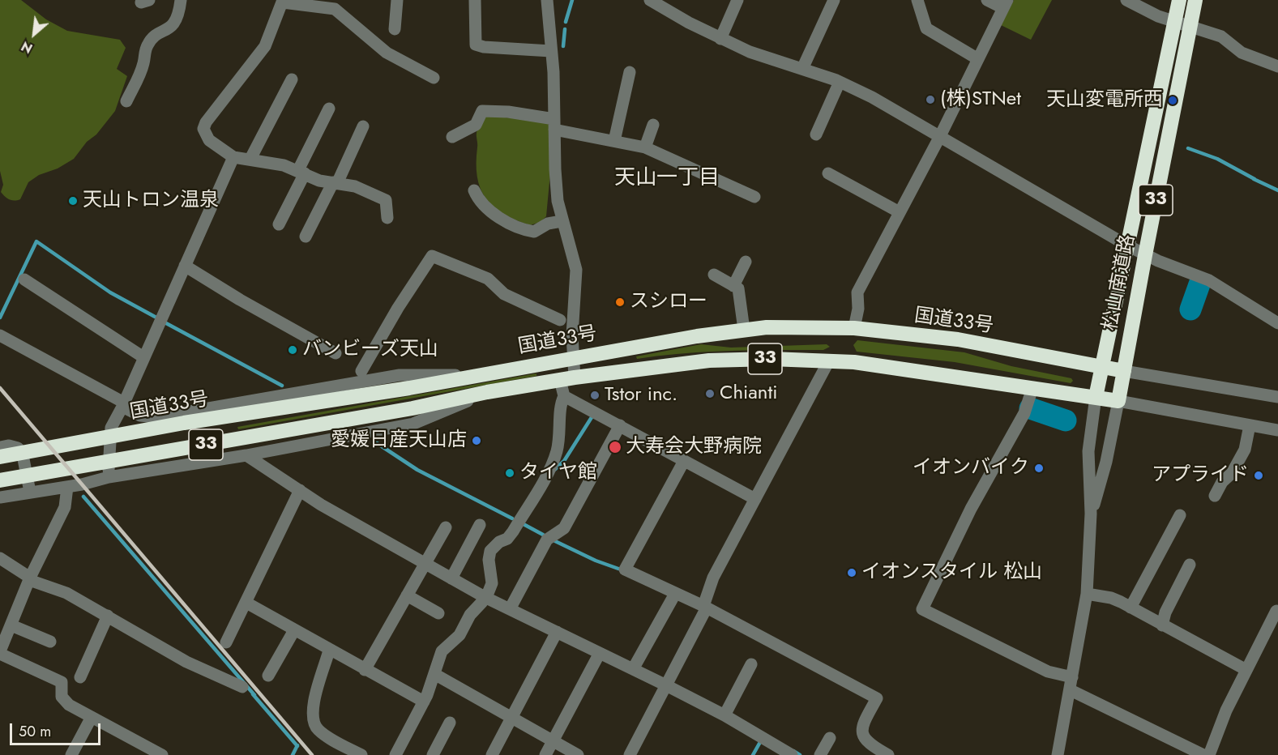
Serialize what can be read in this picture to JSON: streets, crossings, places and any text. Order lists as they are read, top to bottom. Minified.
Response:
{"streets":{"highway":["33","松山南道路","国道33号"]},"crossings":[["松山南道路","国道33号"]],"districts":["天山一丁目"],"places":["(株)STNet","天山変電所西","天山トロン温泉","スシロー","バンビーズ天山","Chianti","Tstor inc.","愛媛日産天山店","大寿会大野病院","イオンバイク","タイヤ館","アプライド","イオンスタイル 松山"],"scale_bar":"50 m","north":"bottom left"}
